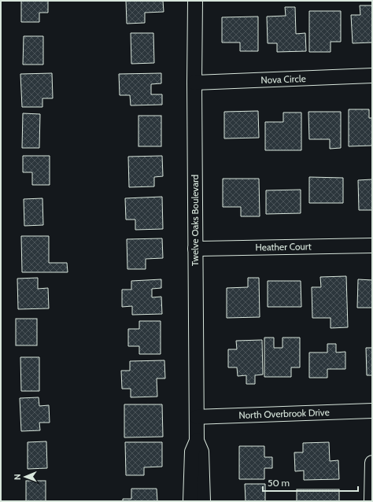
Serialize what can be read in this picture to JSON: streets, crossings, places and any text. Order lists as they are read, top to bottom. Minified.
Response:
{"streets":{"street":["Nova Circle","Twelve Oaks Boulevard","Heather Court","North Overbrook Drive"]},"crossings":[["Nova Circle","Twelve Oaks Boulevard"],["Twelve Oaks Boulevard","Heather Court"],["Twelve Oaks Boulevard","North Overbrook Drive"]],"scale_bar":"50 m","north":"left"}
